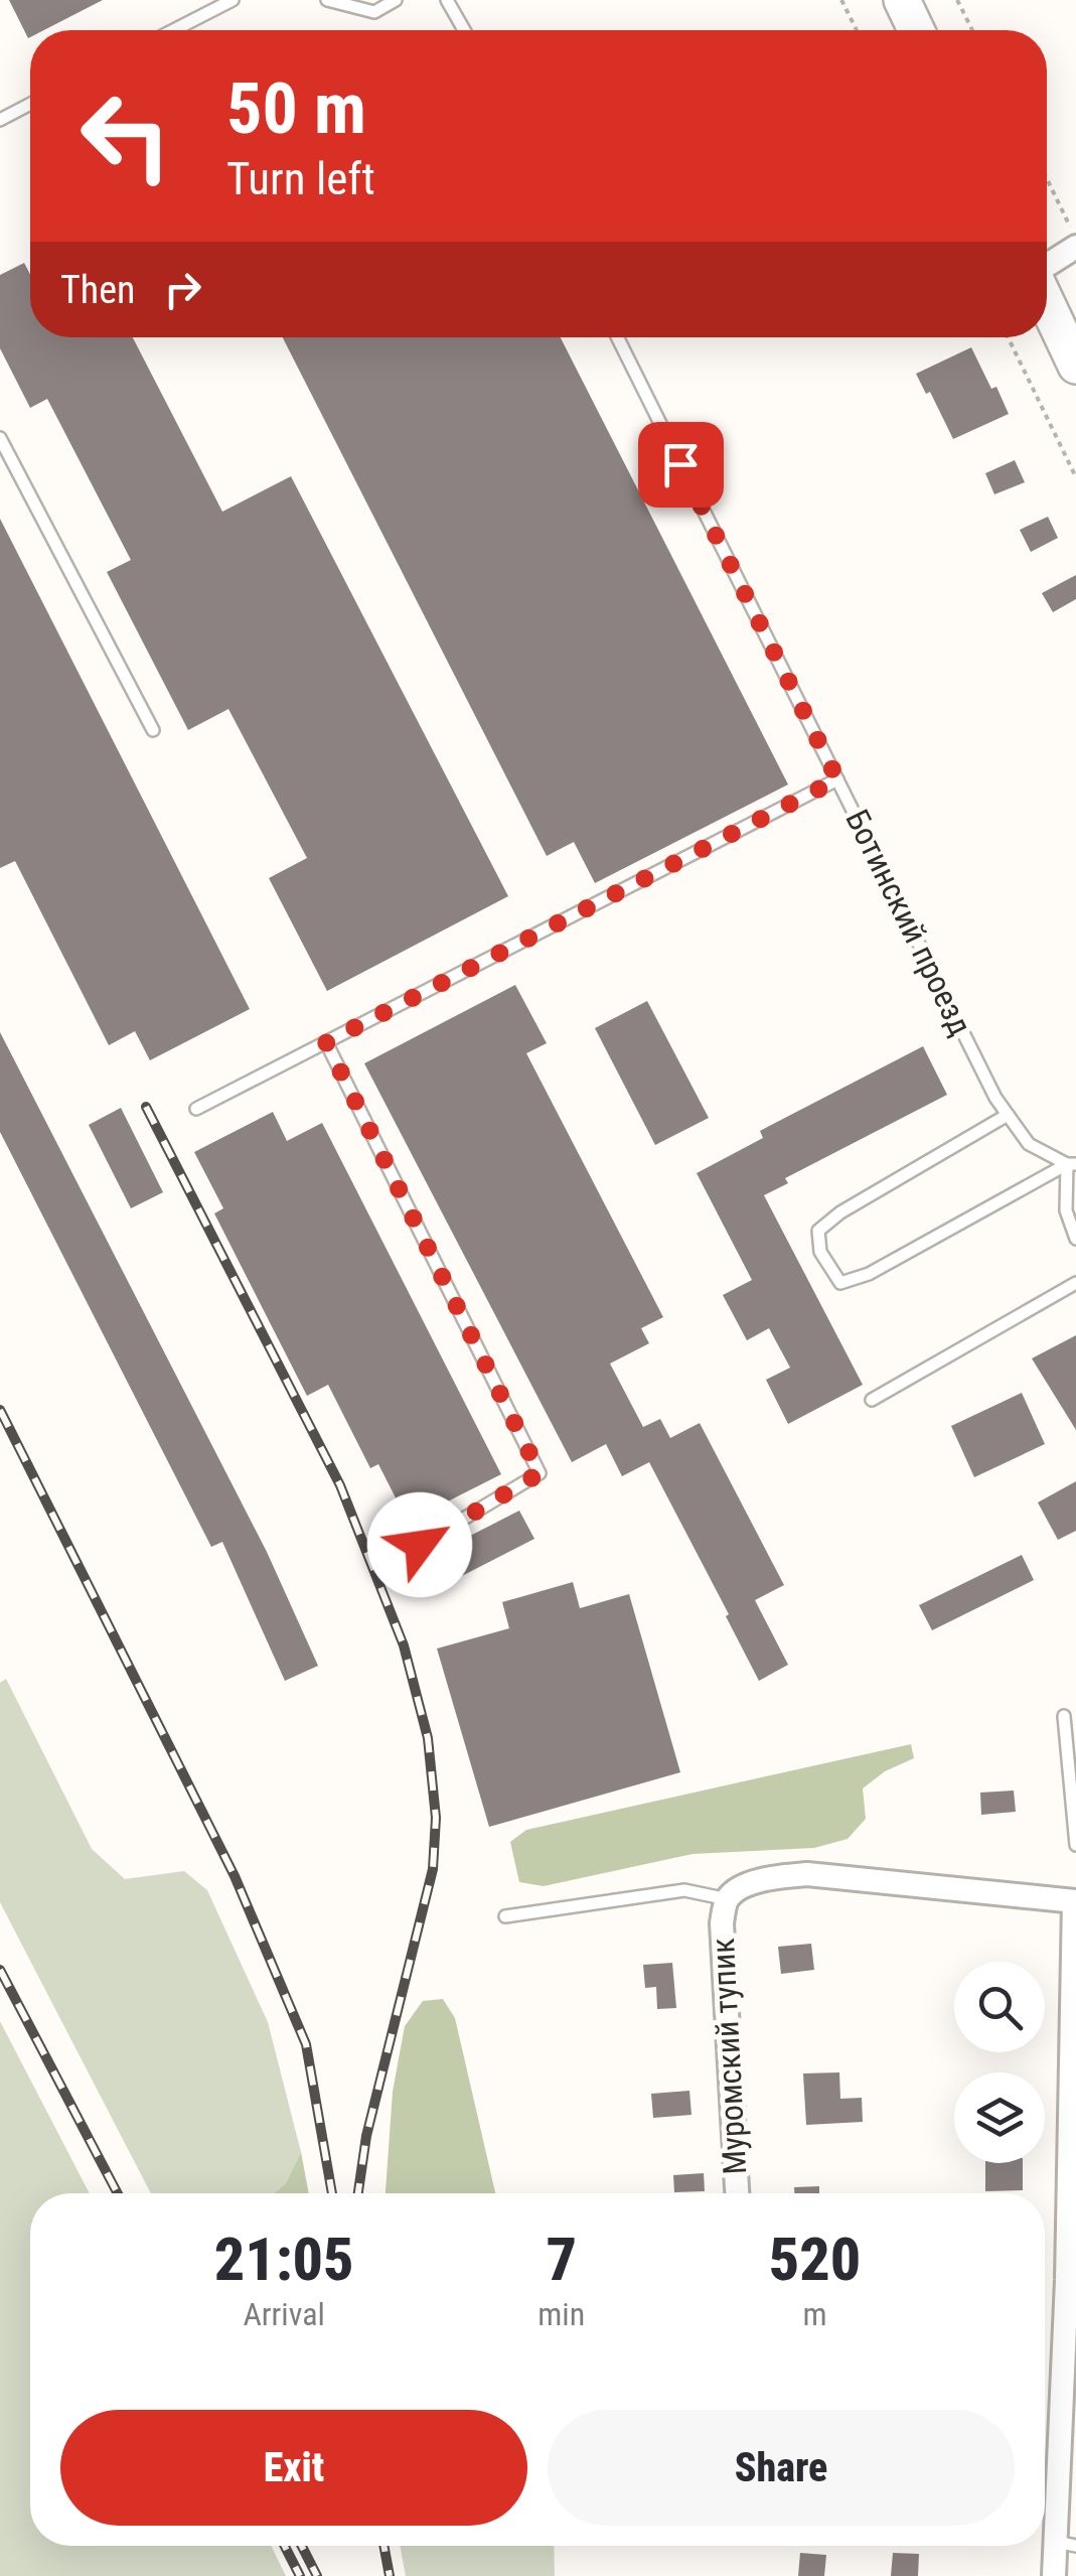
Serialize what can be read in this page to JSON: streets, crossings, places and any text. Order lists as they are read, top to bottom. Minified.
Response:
{"streets":{"street":["Муромский тупик"],"lane":["Ботинский проезд"]},"page":{"turn":["50 m","Turn left"],"then":"Then","eta":["21:05","Arrival","7","min","520","m"],"buttons":["Exit","Share"]}}
